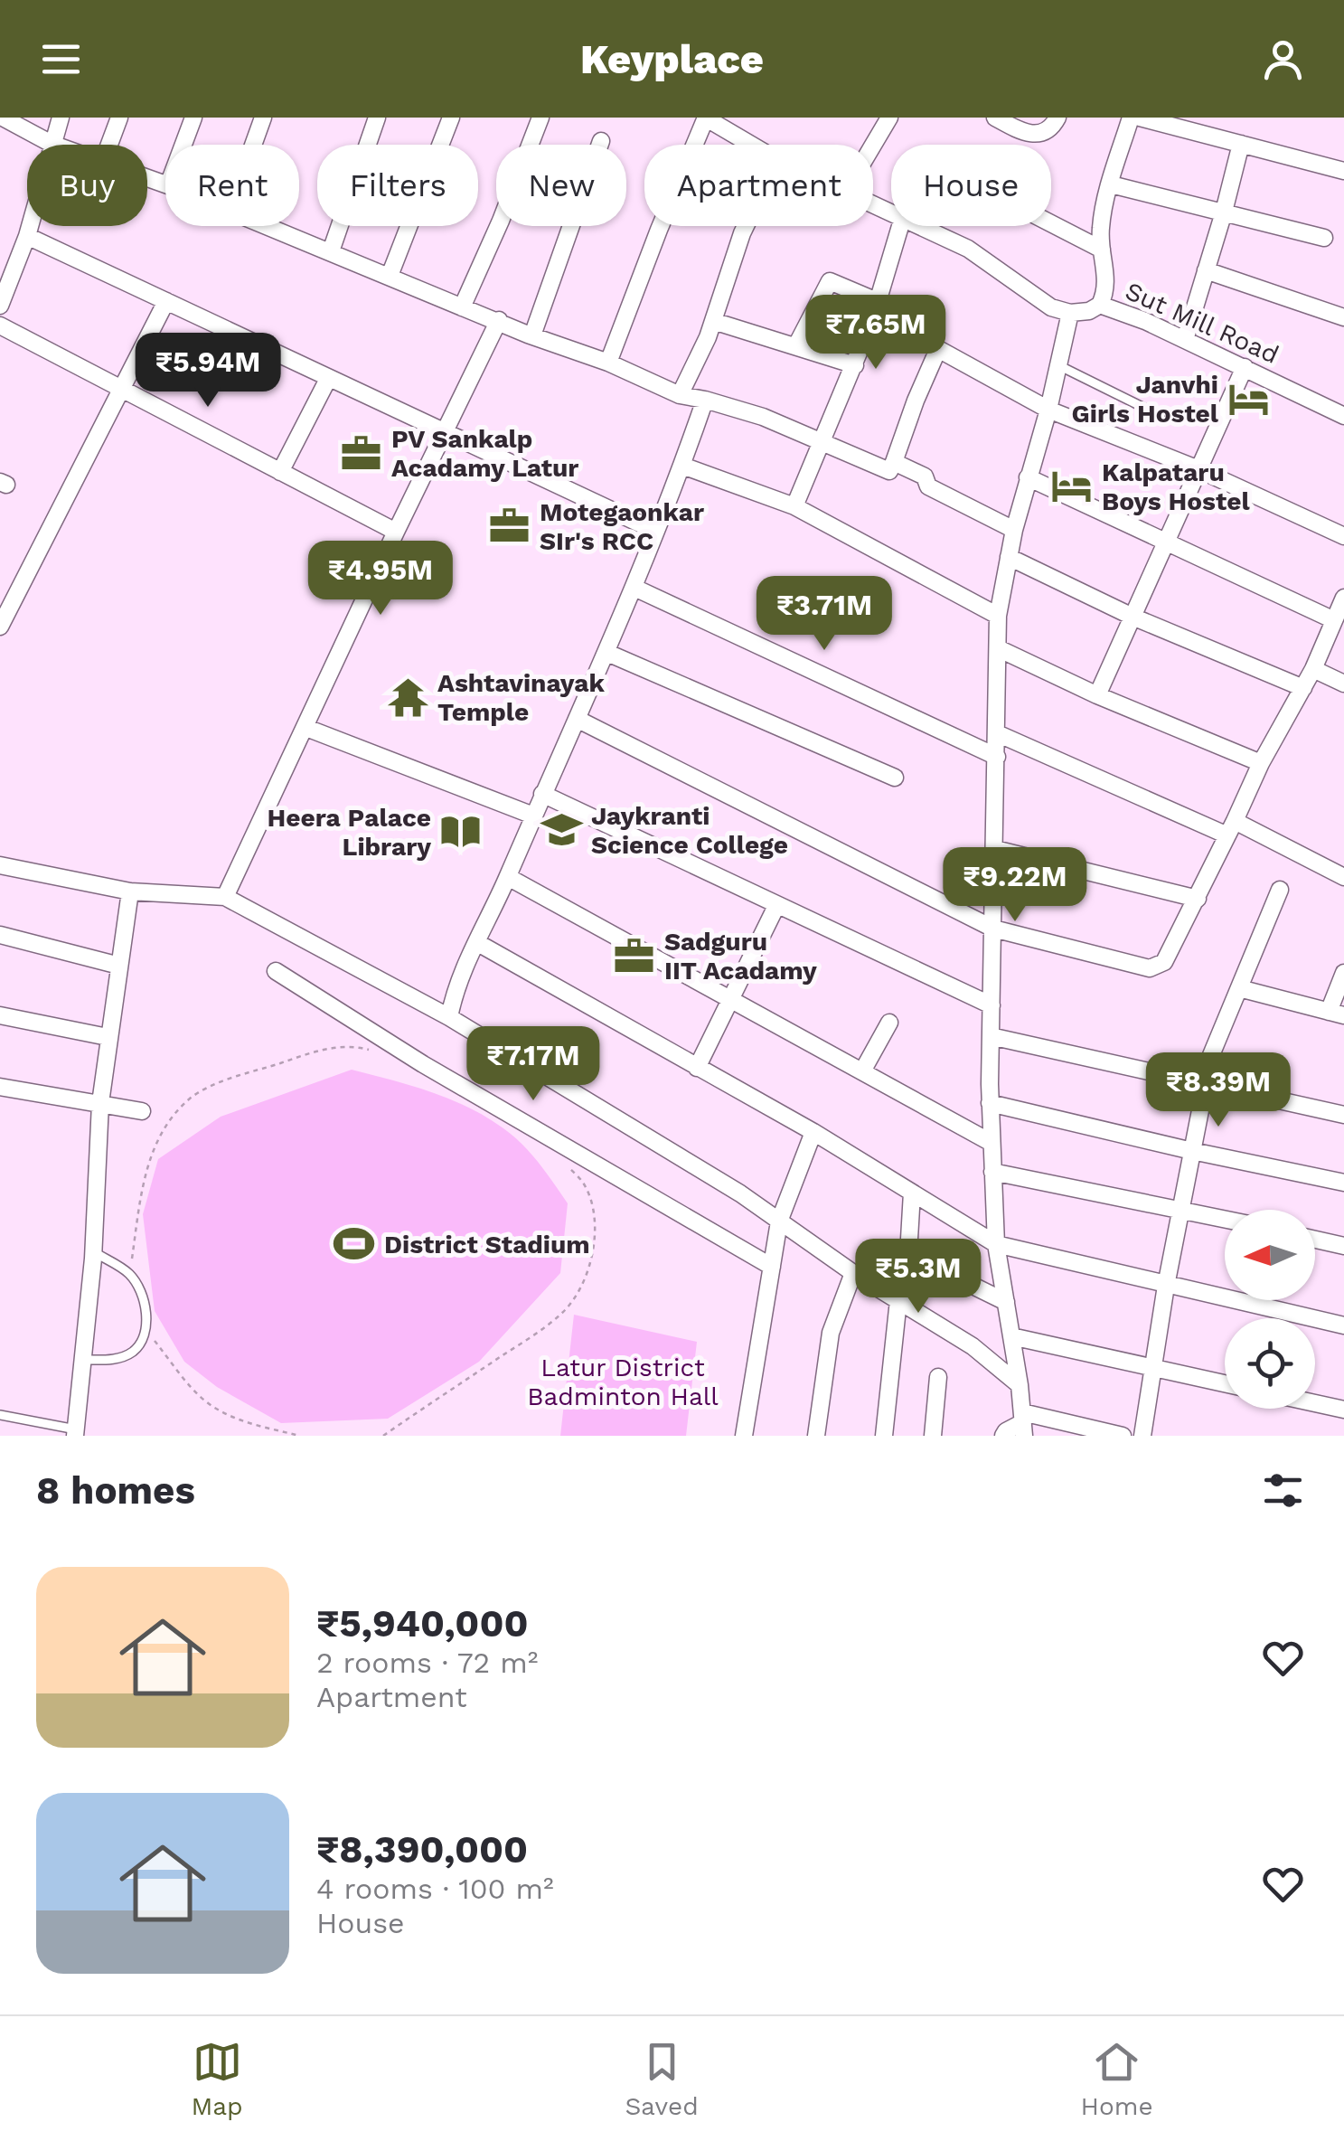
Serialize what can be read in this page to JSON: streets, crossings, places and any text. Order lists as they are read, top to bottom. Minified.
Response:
{"streets":{"street":["Sut Mill Road"]},"parks":["Latur District Badminton Hall"],"places":{"hotel":["Janvhi Girls Hostel","Kalpataru Boys Hostel"],"office":["PV Sankalp Acadamy Latur","Motegaonkar SIr's RCC","Sadguru IIT Acadamy"],"temple":["Ashtavinayak Temple"],"school or university":["Jaykranti Science College"],"library":["Heera Palace Library"],"sports":["District Stadium"]},"north":"left","page":{"header":"Keyplace","chip":["Buy","Rent","Filters","New","Apartment","House"],"price":["₹7.65M","₹5.94M","₹4.95M","₹3.71M","₹9.22M","₹7.17M","₹8.39M","₹5.3M"],"heading":"8 homes","list":[{"name":"₹5,940,000","note":"2 rooms · 72 m² · Apartment"},{"name":"₹8,390,000","note":"4 rooms · 100 m² · House"}],"tabs":["Map","Saved","Home"]}}
